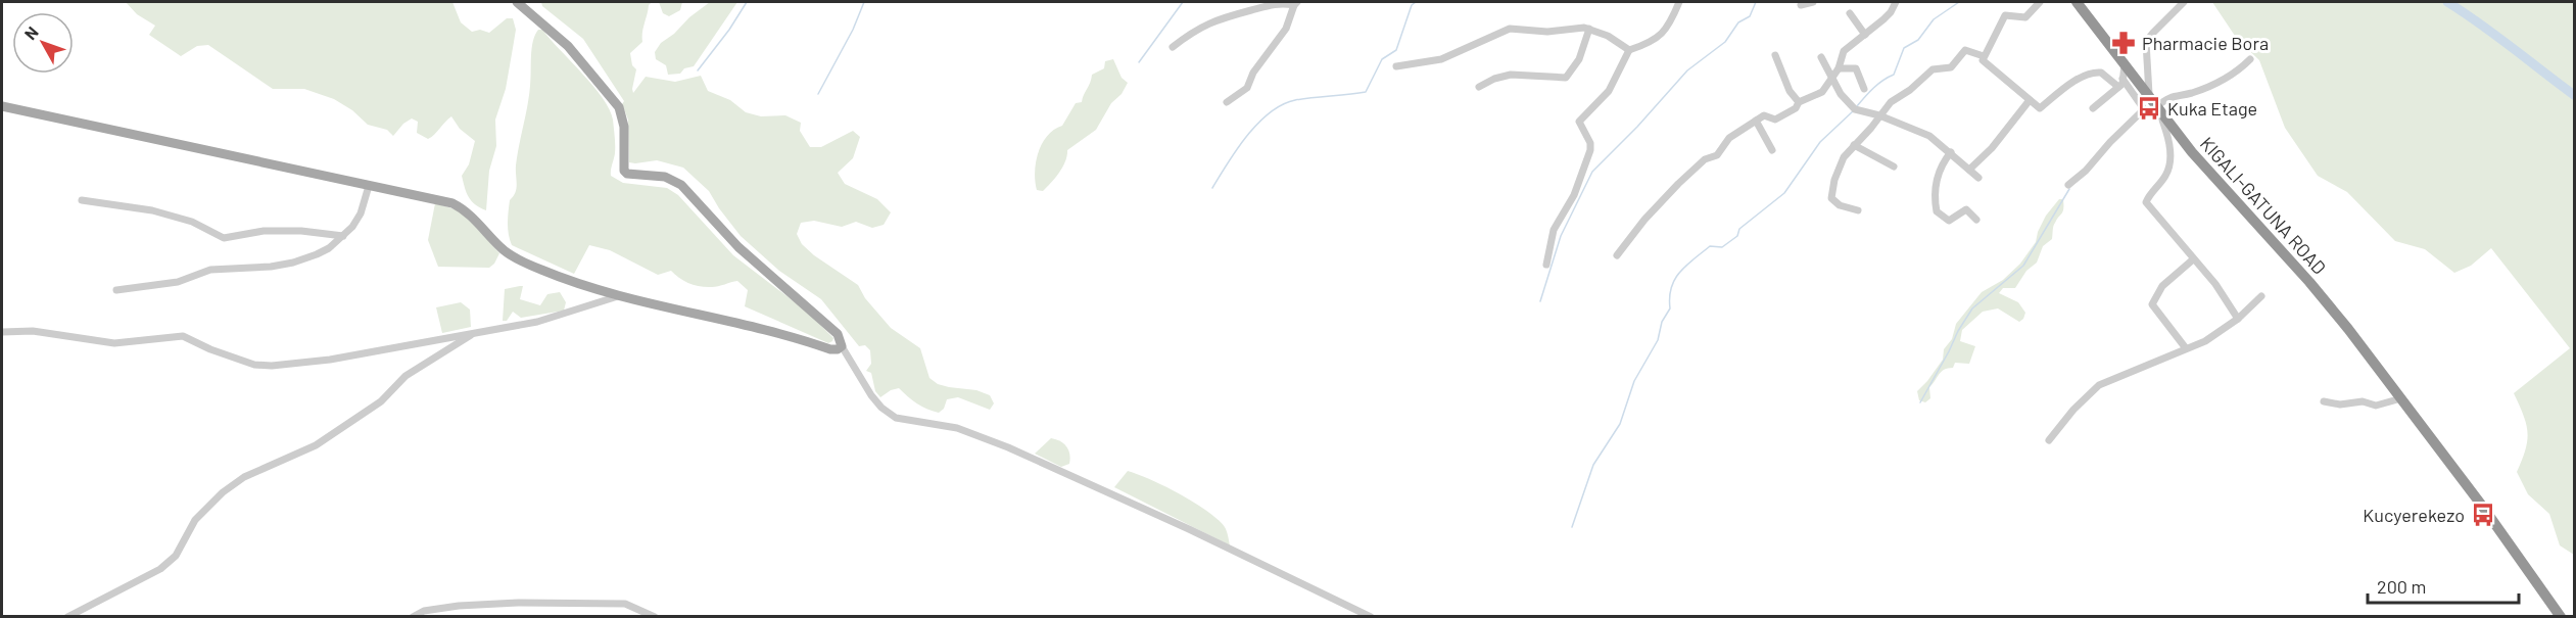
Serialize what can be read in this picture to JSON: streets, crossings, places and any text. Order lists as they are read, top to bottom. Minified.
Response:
{"streets":{"highway":["KIGALI-GATUNA ROAD"]},"places":{"pharmacy":["Pharmacie Bora"],"bus stop":["Kuka Etage","Kucyerekezo"]},"scale_bar":"200 m","north":"top left"}
